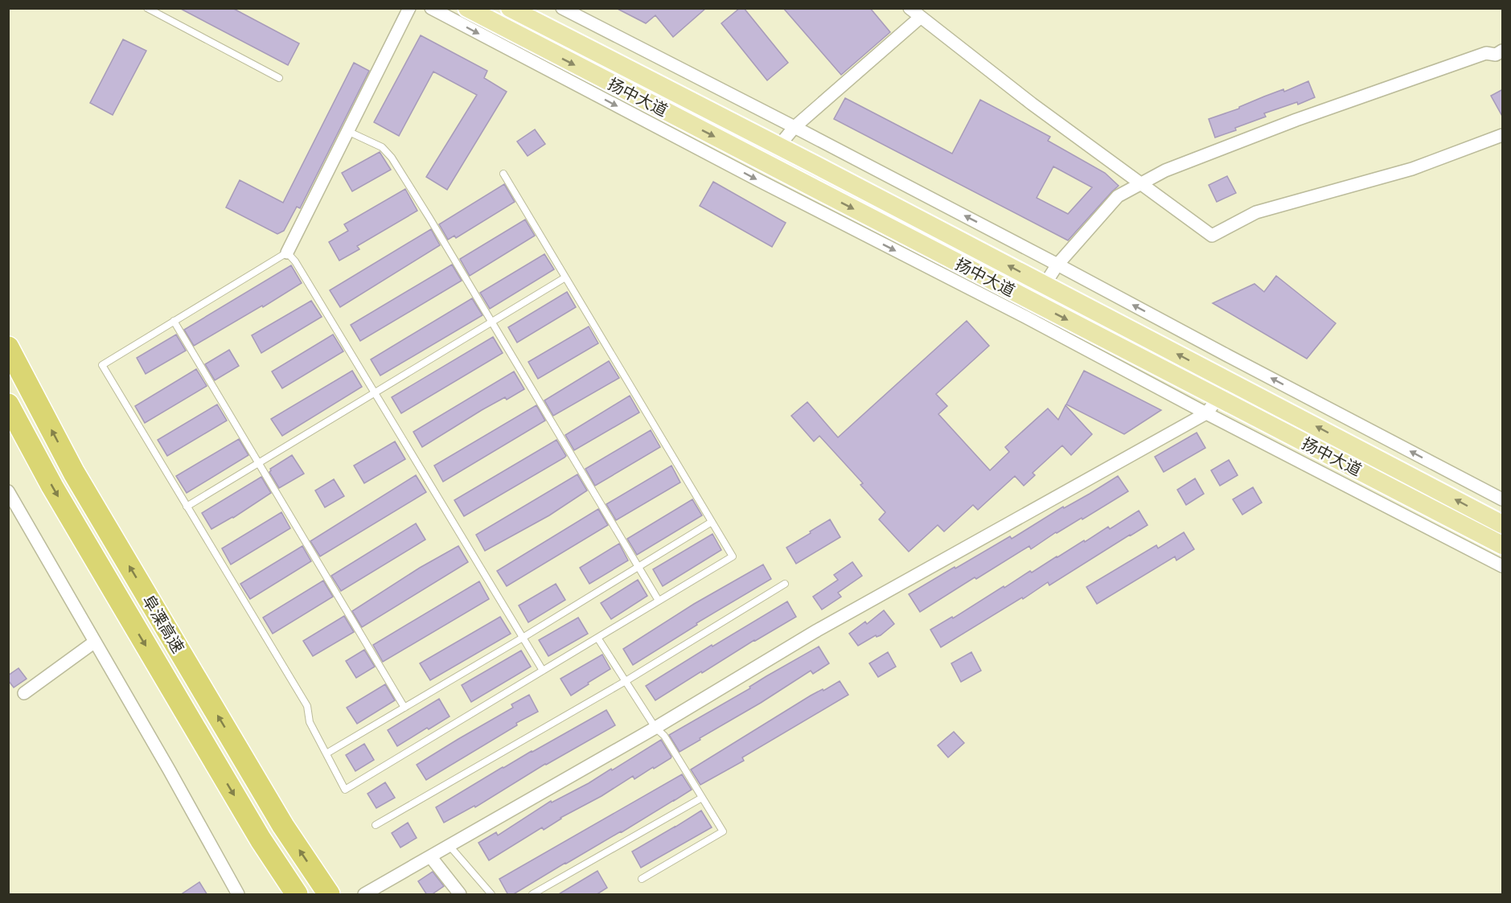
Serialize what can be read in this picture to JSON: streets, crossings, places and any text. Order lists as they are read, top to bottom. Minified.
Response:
{"streets":{"highway":["阜溧高速"],"main road":["扬中大道"]}}
